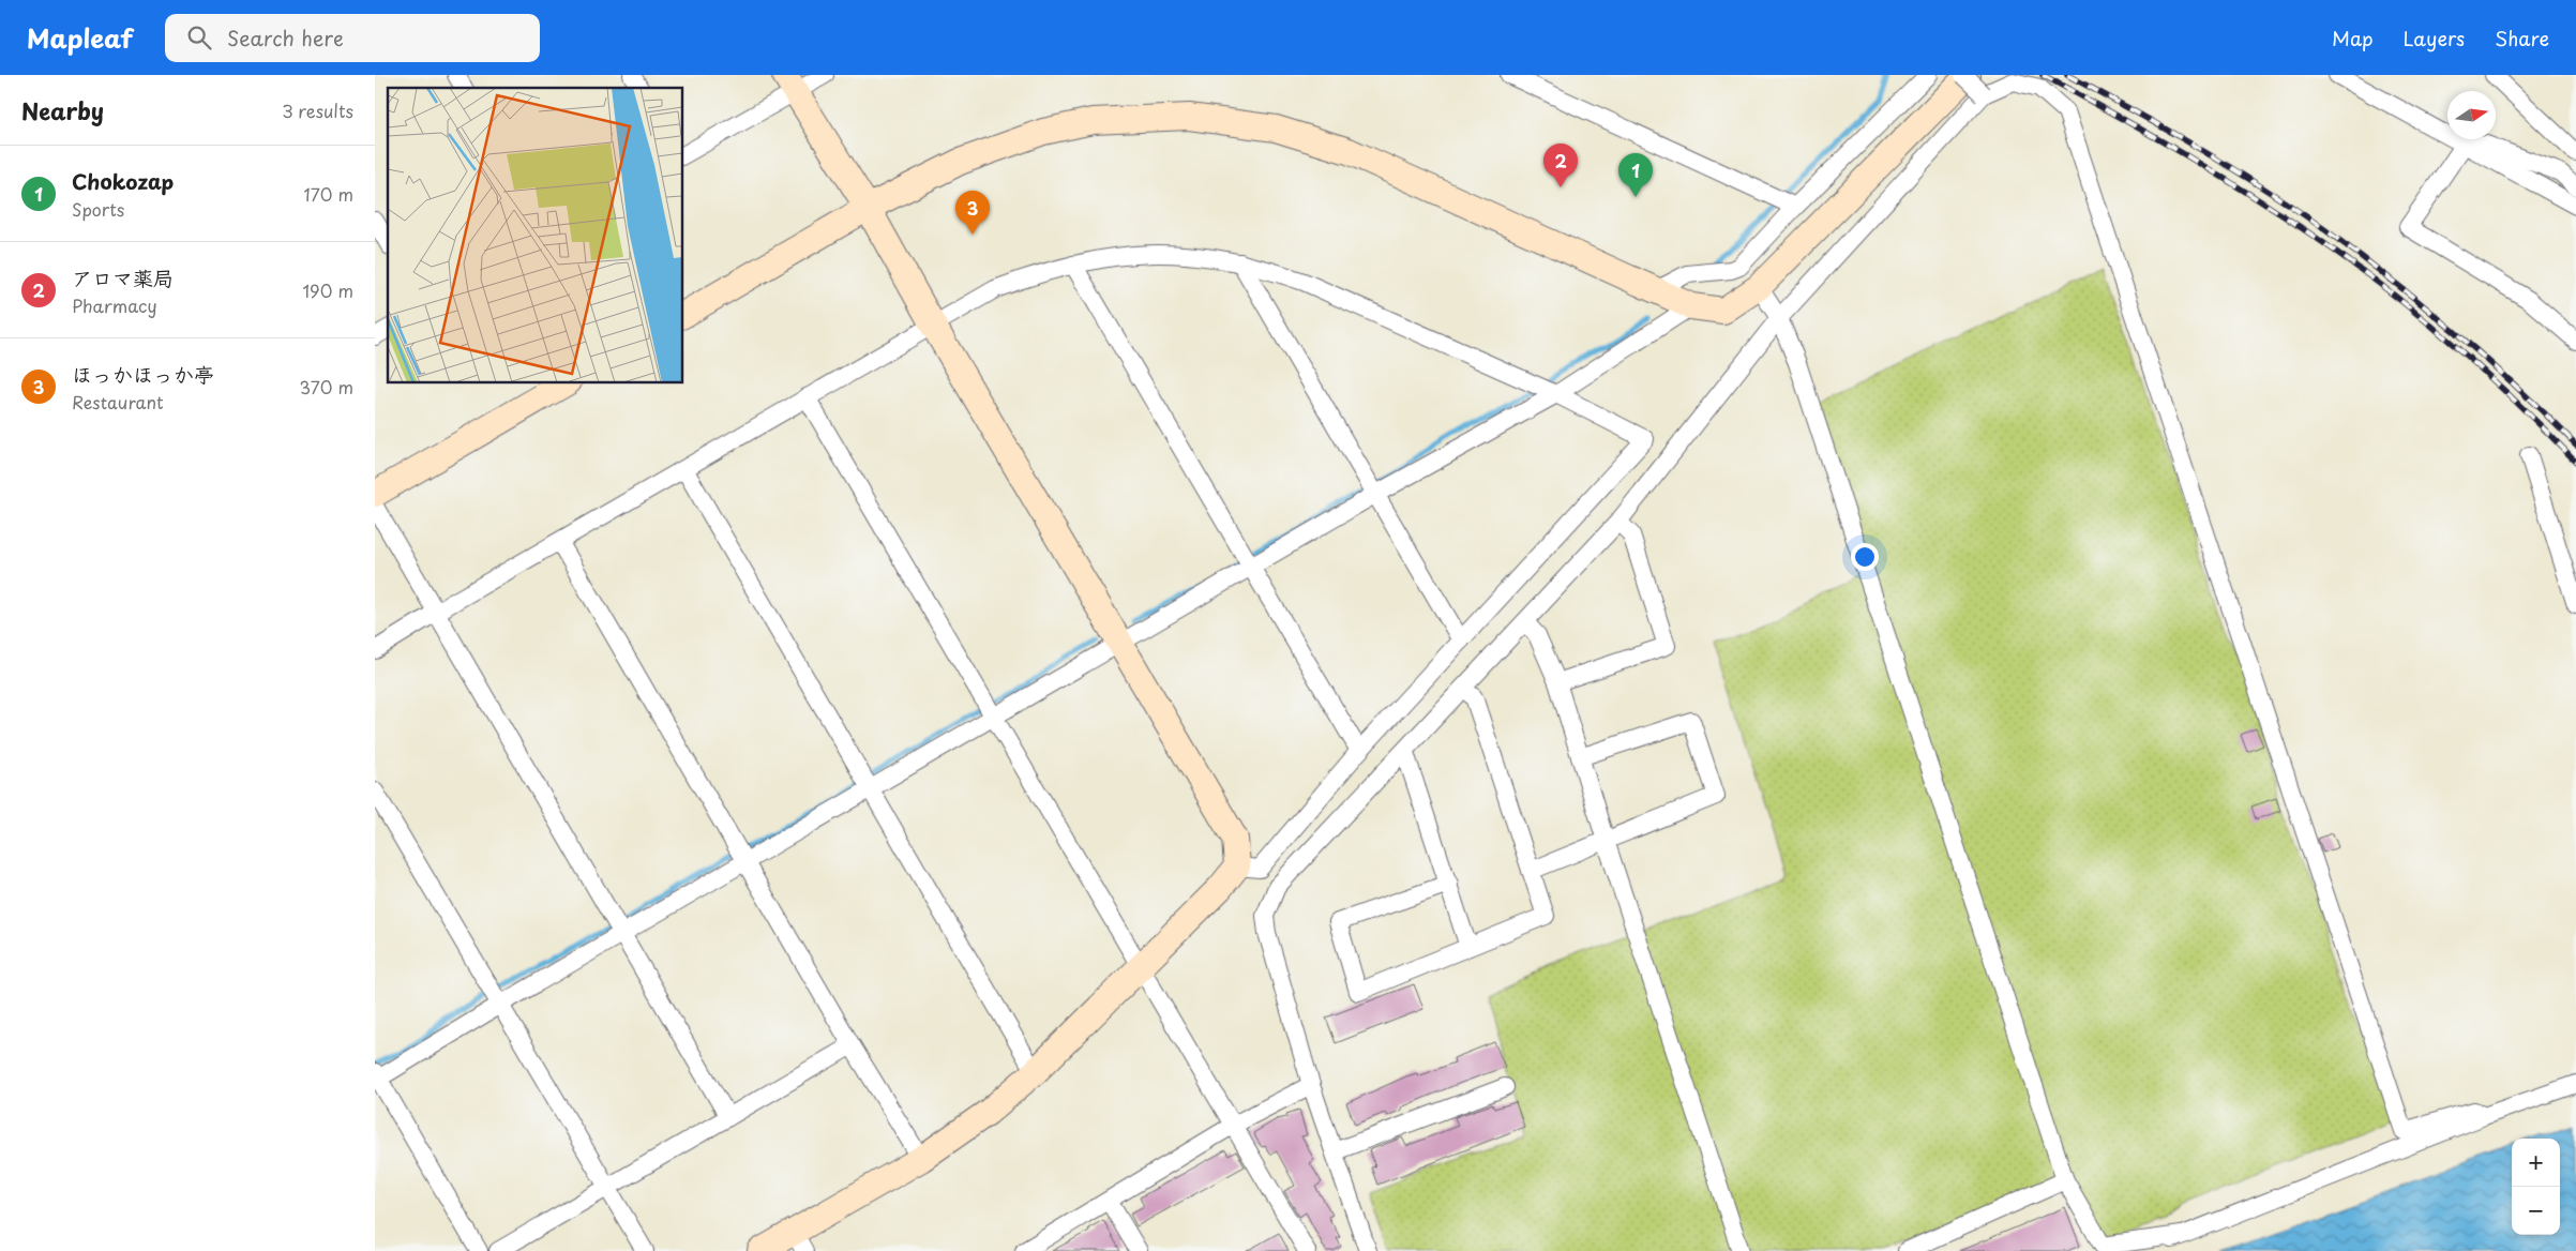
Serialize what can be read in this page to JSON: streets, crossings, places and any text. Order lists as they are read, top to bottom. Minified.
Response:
{"north":"right","page":{"header":"Mapleaf","search":"Search here","nav":["Map","Layers","Share"],"heading":["Nearby","3 results"],"pins":["2","1","3"],"list":[{"mark":"1","name":"Chokozap","note":"Sports","value":"170 m"},{"mark":"2","name":"アロマ薬局","note":"Pharmacy","value":"190 m"},{"mark":"3","name":"ほっかほっか亭","note":"Restaurant","value":"370 m"}],"map_buttons":["+","−"]}}
